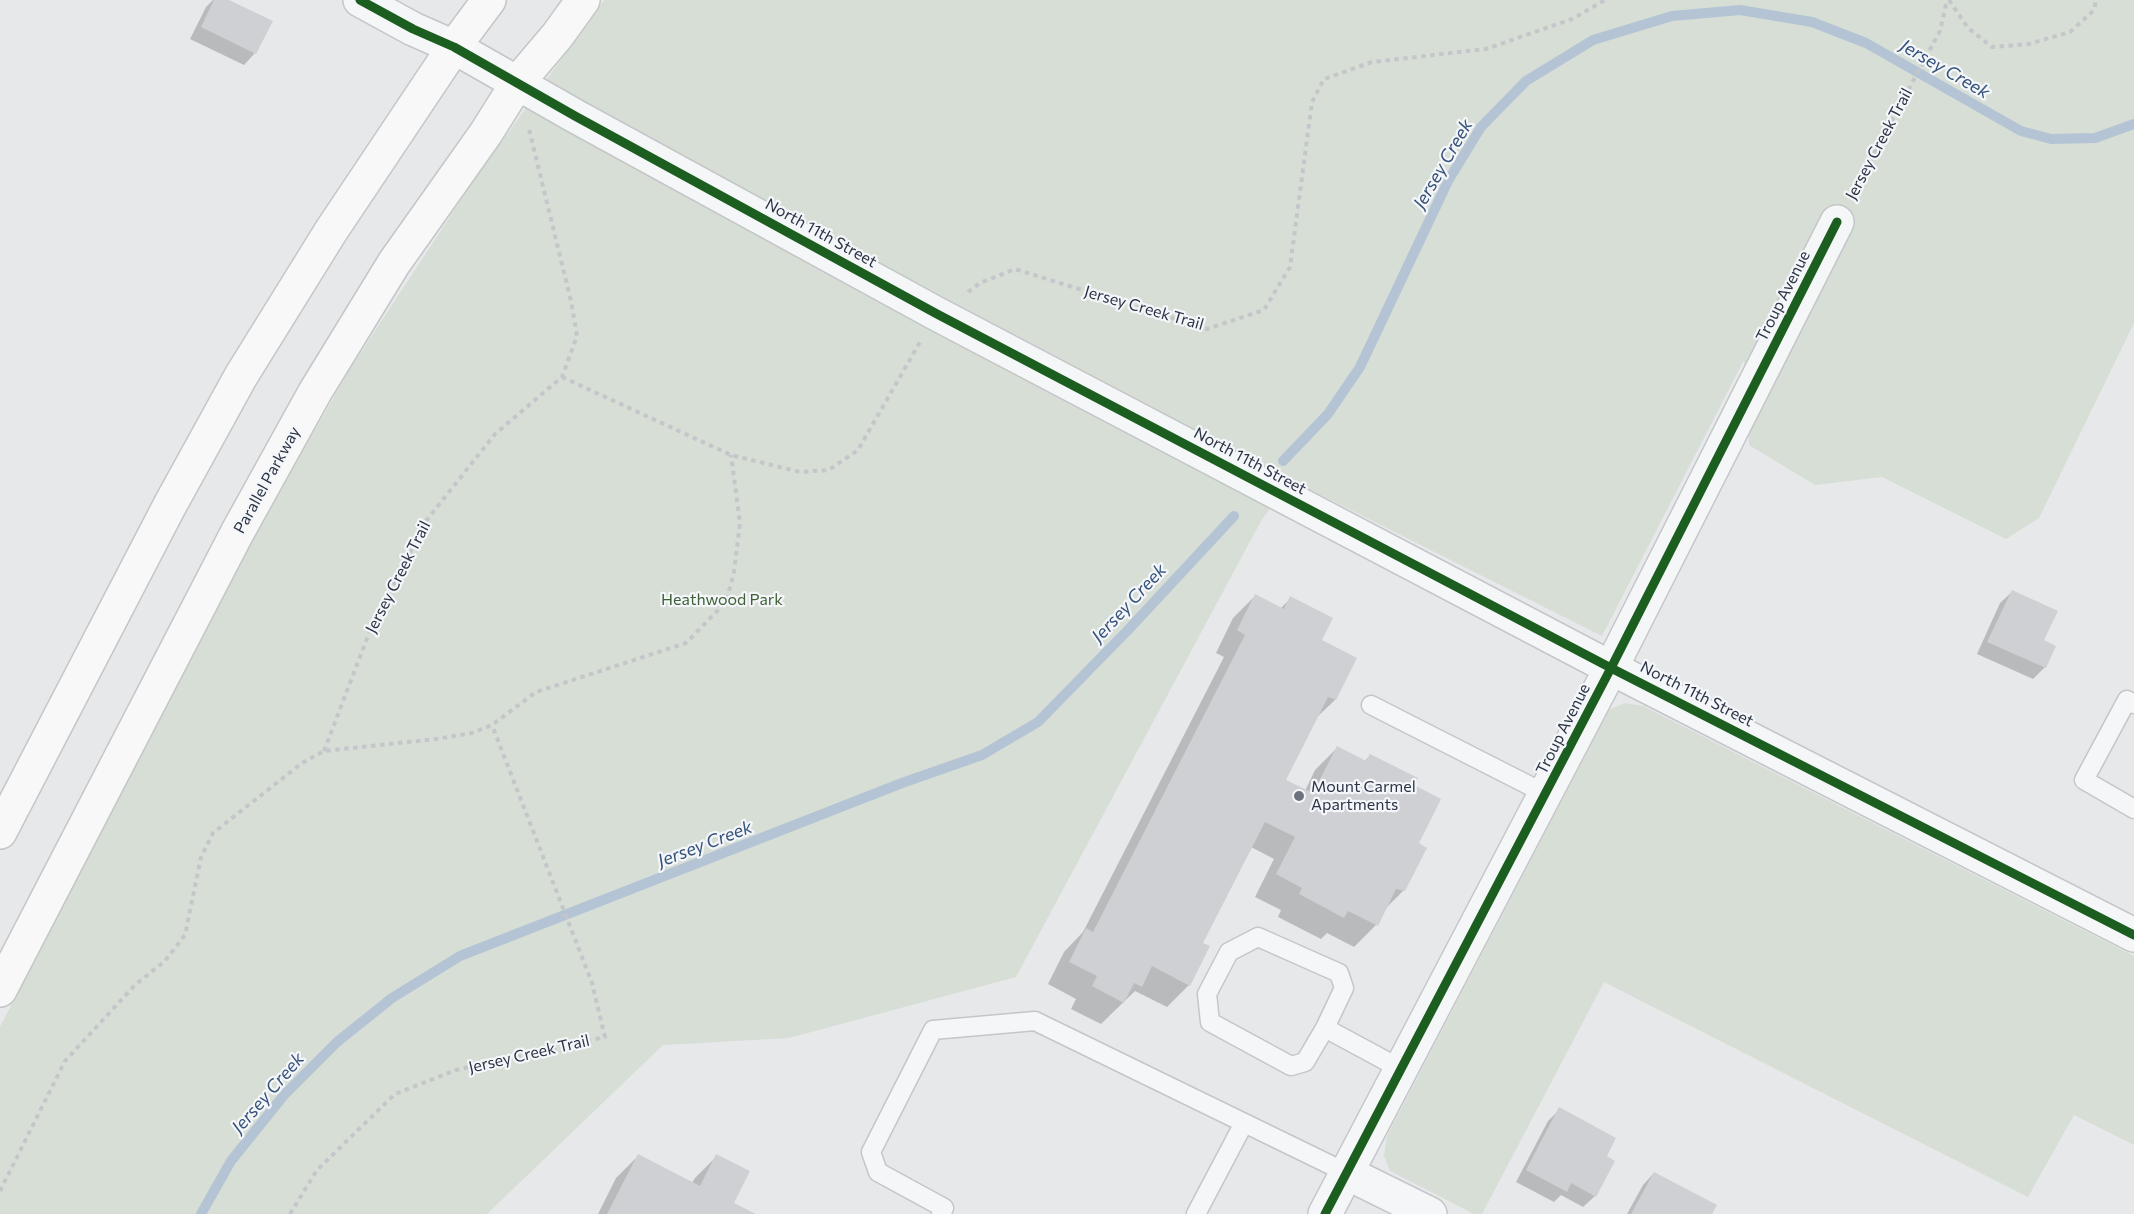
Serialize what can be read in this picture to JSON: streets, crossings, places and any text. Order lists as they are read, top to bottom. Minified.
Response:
{"streets":{"main road":["Parallel Parkway"],"street":["North 11th Street","Troup Avenue"],"path":["Jersey Creek Trail"]},"crossings":[["Jersey Creek Trail","North 11th Street"],["Jersey Creek Trail","Troup Avenue"],["Jersey Creek Trail","Parallel Parkway"],["North 11th Street","Troup Avenue"],["North 11th Street","Parallel Parkway"]],"water":["Jersey Creek"],"parks":["Heathwood Park"],"places":["Mount Carmel Apartments"]}
